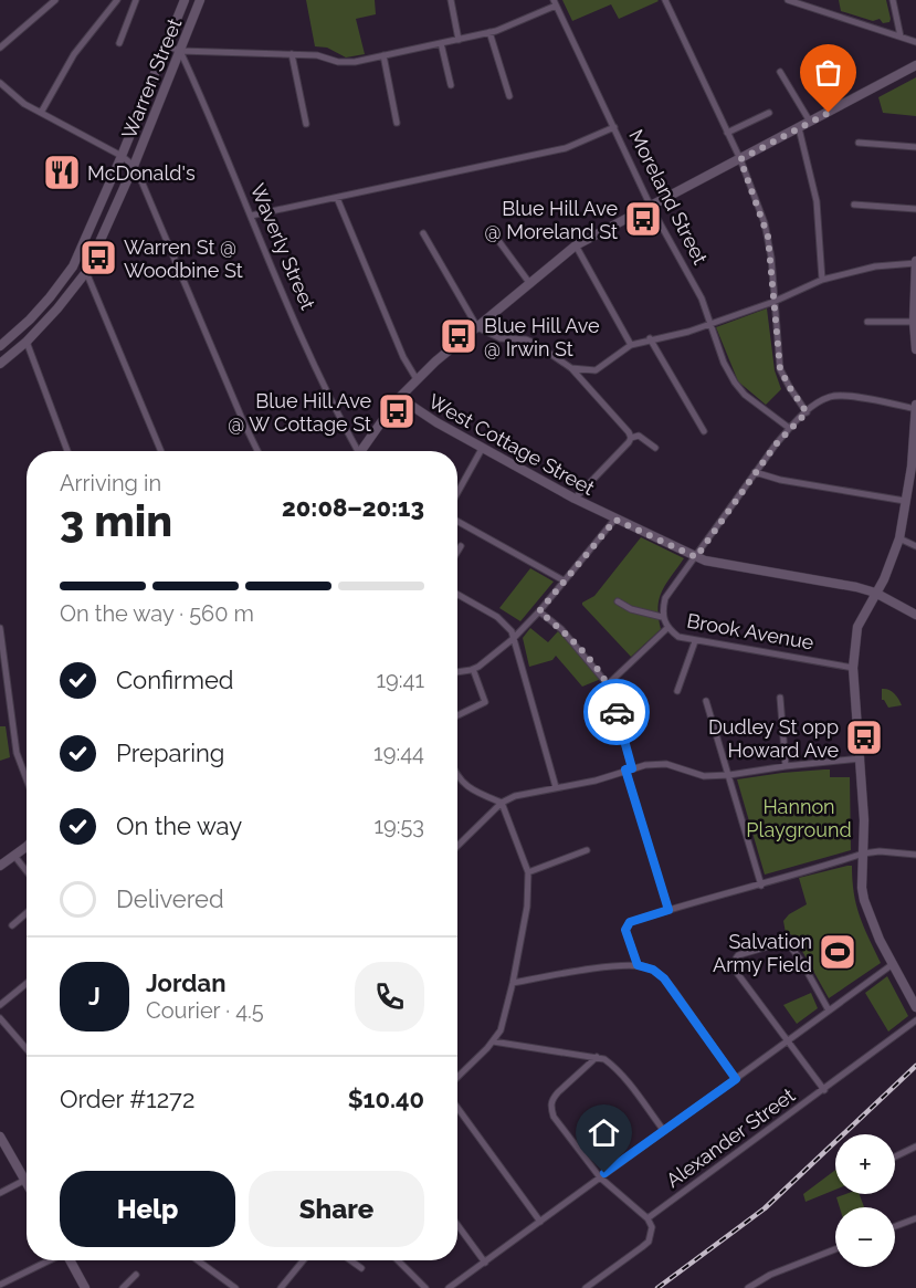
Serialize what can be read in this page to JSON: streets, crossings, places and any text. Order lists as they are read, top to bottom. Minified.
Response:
{"streets":{"main road":["Warren Street","West Cottage Street"],"street":["Moreland Street","Waverly Street","Brook Avenue","Alexander Street"]},"crossings":[["Warren Street","Waverly Street"],["Moreland Street","Brook Avenue"],["West Cottage Street","Brook Avenue"]],"parks":["Hannon Playground"],"places":{"restaurant":["McDonald's"],"bus stop":["Blue Hill Ave @ Moreland St","Warren St @ Woodbine St","Blue Hill Ave @ Irwin St","Blue Hill Ave @ W Cottage St","Dudley St opp Howard Ave"],"sports":["Salvation Army Field"]},"page":{"heading":["3 min","Arriving in","20:08–20:13"],"panel":["Jordan","Courier · 4.5","Order #1272","$10.40"],"bar":"On the way · 560 m","list":[["Confirmed","19:41"],["Preparing","19:44"],["On the way","19:53"],"Delivered"],"round":"J","map_buttons":["+","−"],"buttons":["Help","Share"]}}
